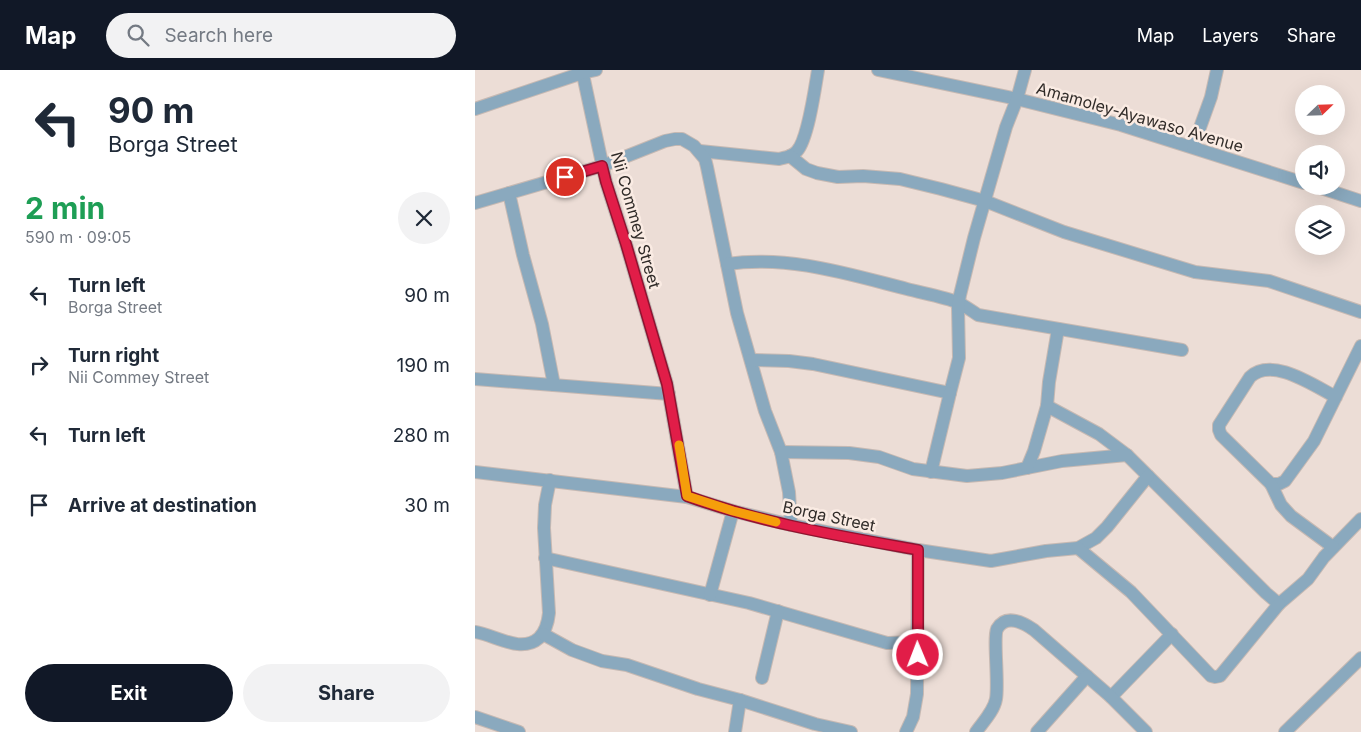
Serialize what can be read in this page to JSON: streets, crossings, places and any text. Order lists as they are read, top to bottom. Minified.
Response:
{"streets":{"street":["Amamoley-Ayawaso Avenue","Nii Commey Street","Borga Street"]},"crossings":[["Nii Commey Street","Borga Street"]],"north":"top right","page":{"header":"Map","search":"Search here","nav":["Map","Layers","Share"],"turn":["90 m","Borga Street"],"heading":["2 min","590 m · 09:05"],"list":[{"name":"Turn left","note":"Borga Street","value":"90 m"},{"name":"Turn right","note":"Nii Commey Street","value":"190 m"},{"name":"Turn left","value":"280 m"},{"name":"Arrive at destination","value":"30 m"}],"buttons":["Exit","Share"]}}
